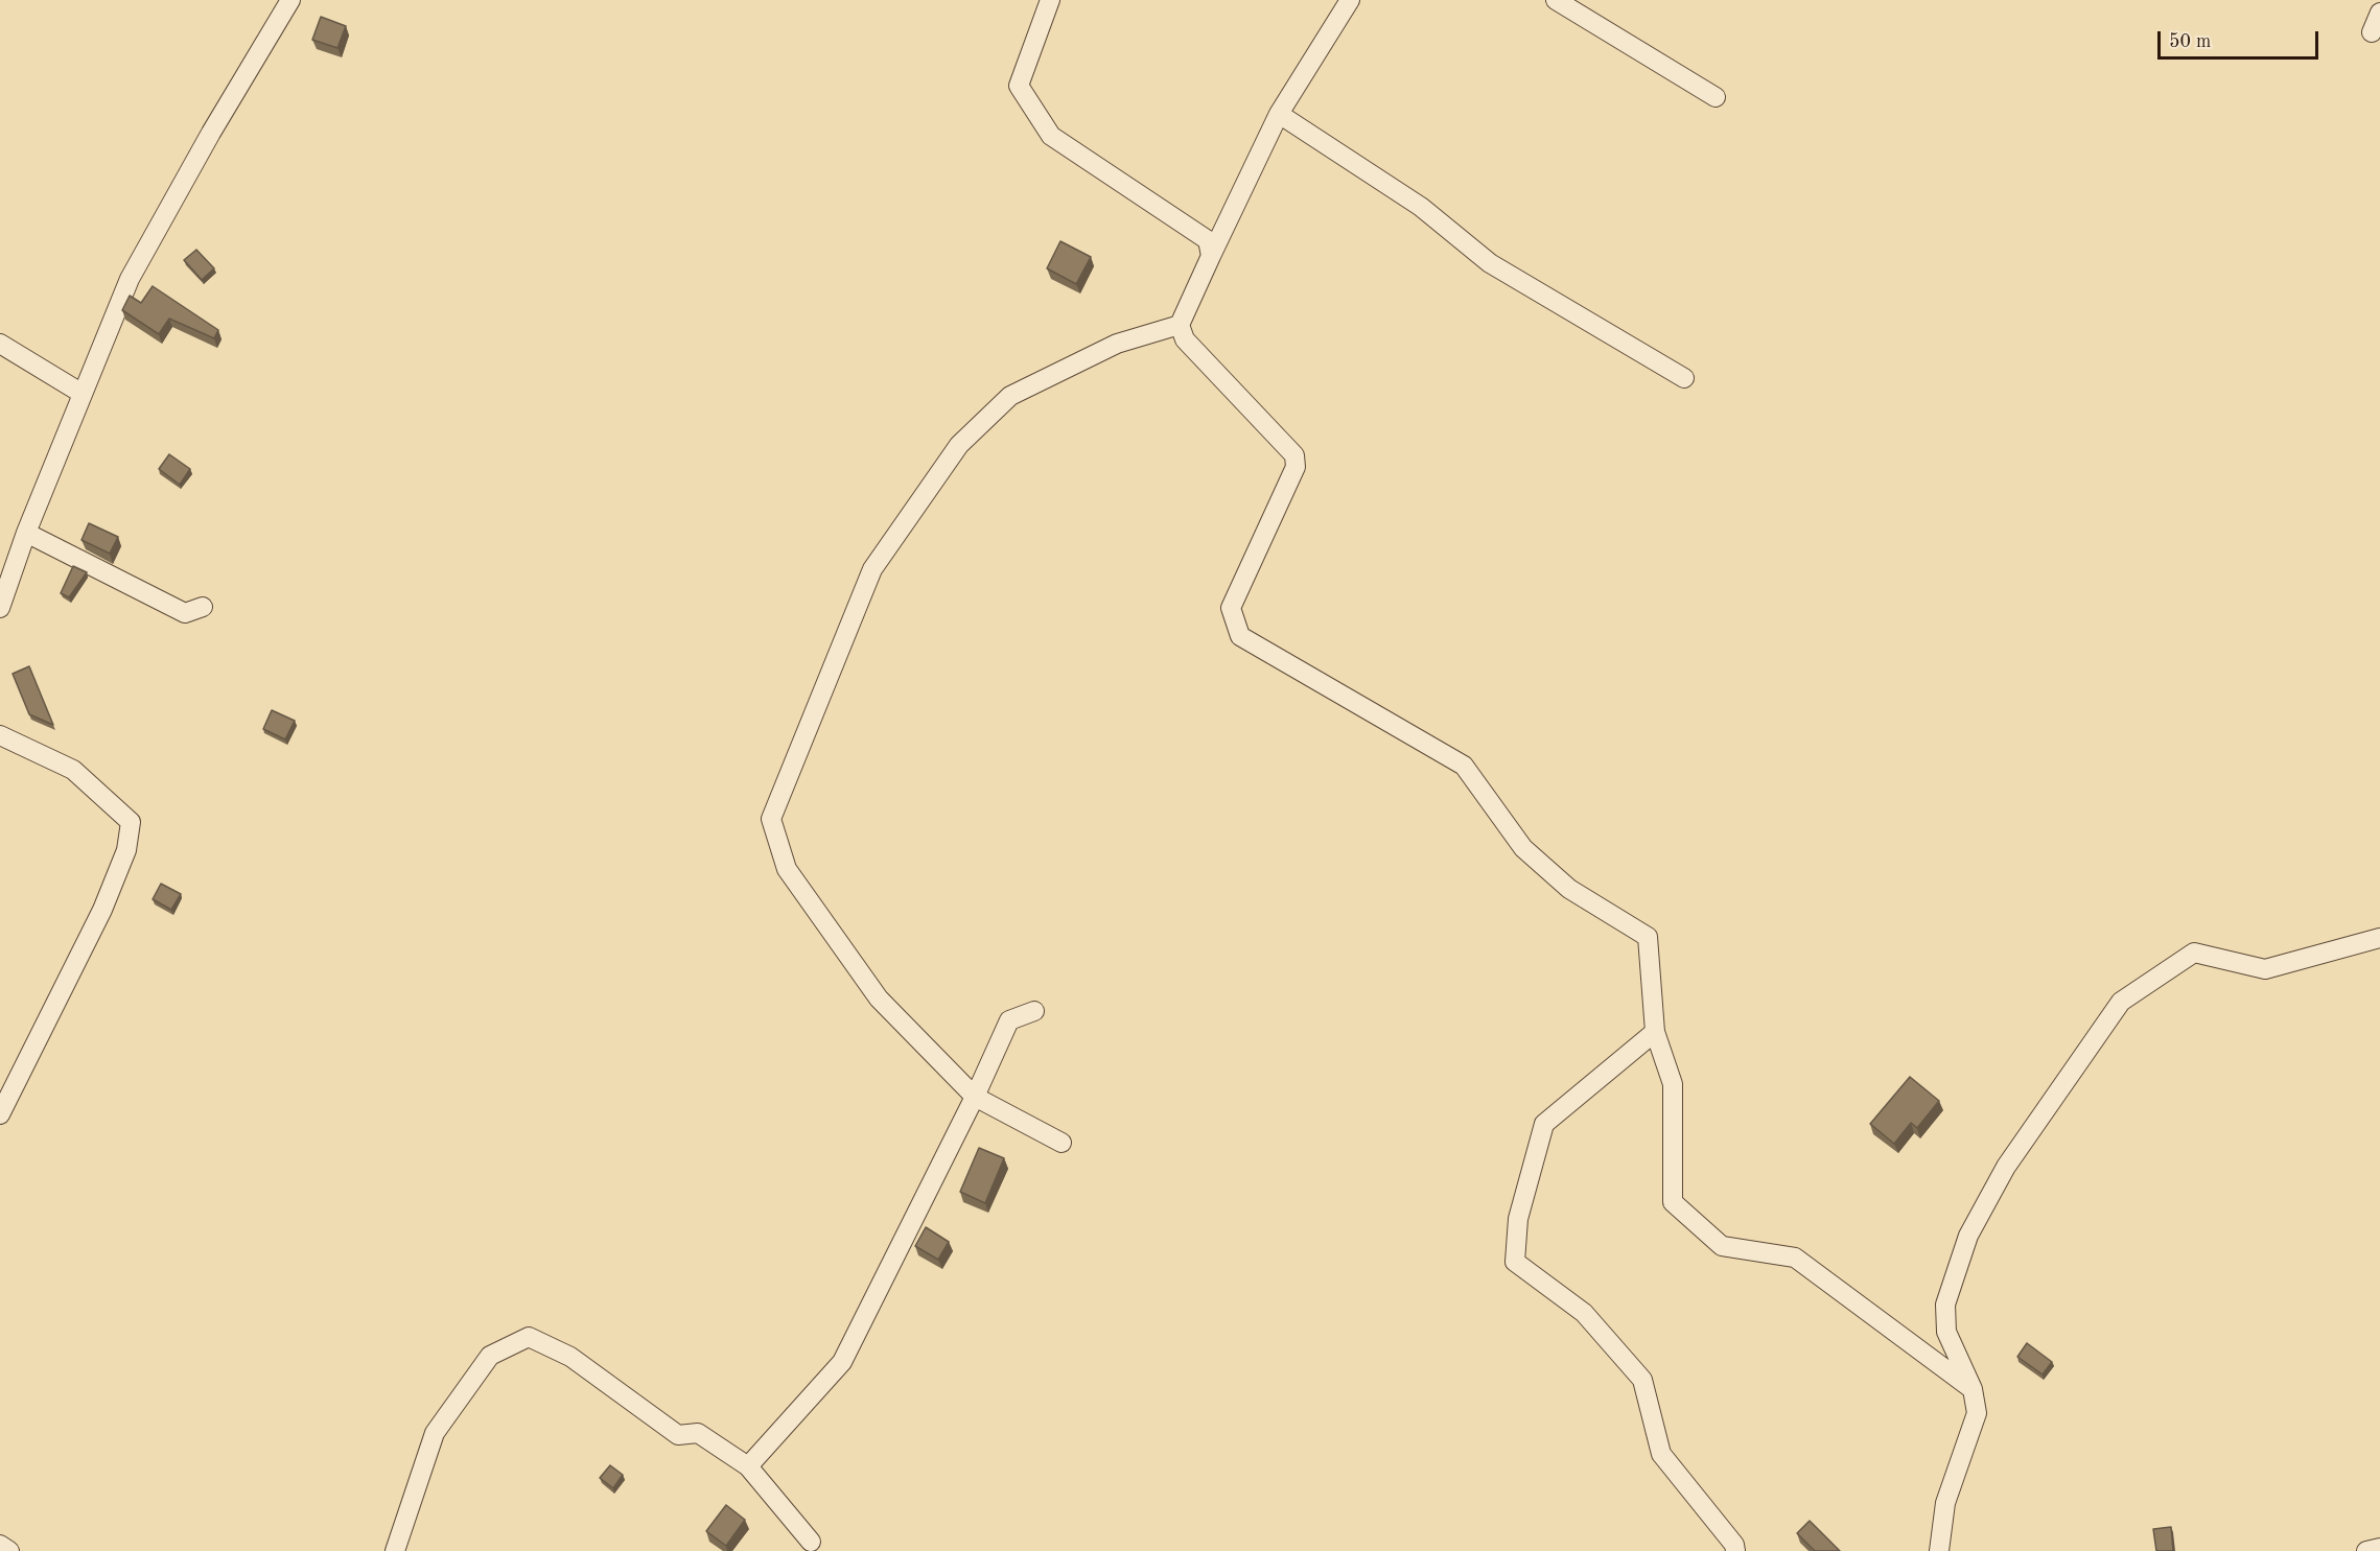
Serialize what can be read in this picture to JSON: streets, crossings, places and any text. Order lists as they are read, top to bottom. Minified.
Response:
{"scale_bar":"50 m"}
